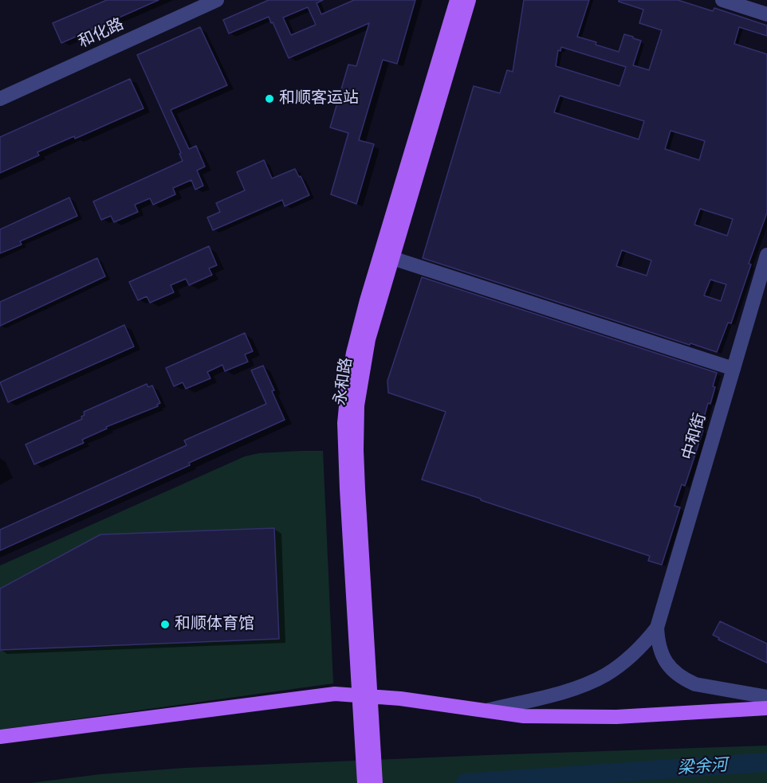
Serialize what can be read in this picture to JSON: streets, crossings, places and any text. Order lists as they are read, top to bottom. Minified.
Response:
{"streets":{"main road":["永和路"],"street":["和化路","中和街"]},"water":["梁余河"],"places":["和顺客运站","和顺体育馆"]}
